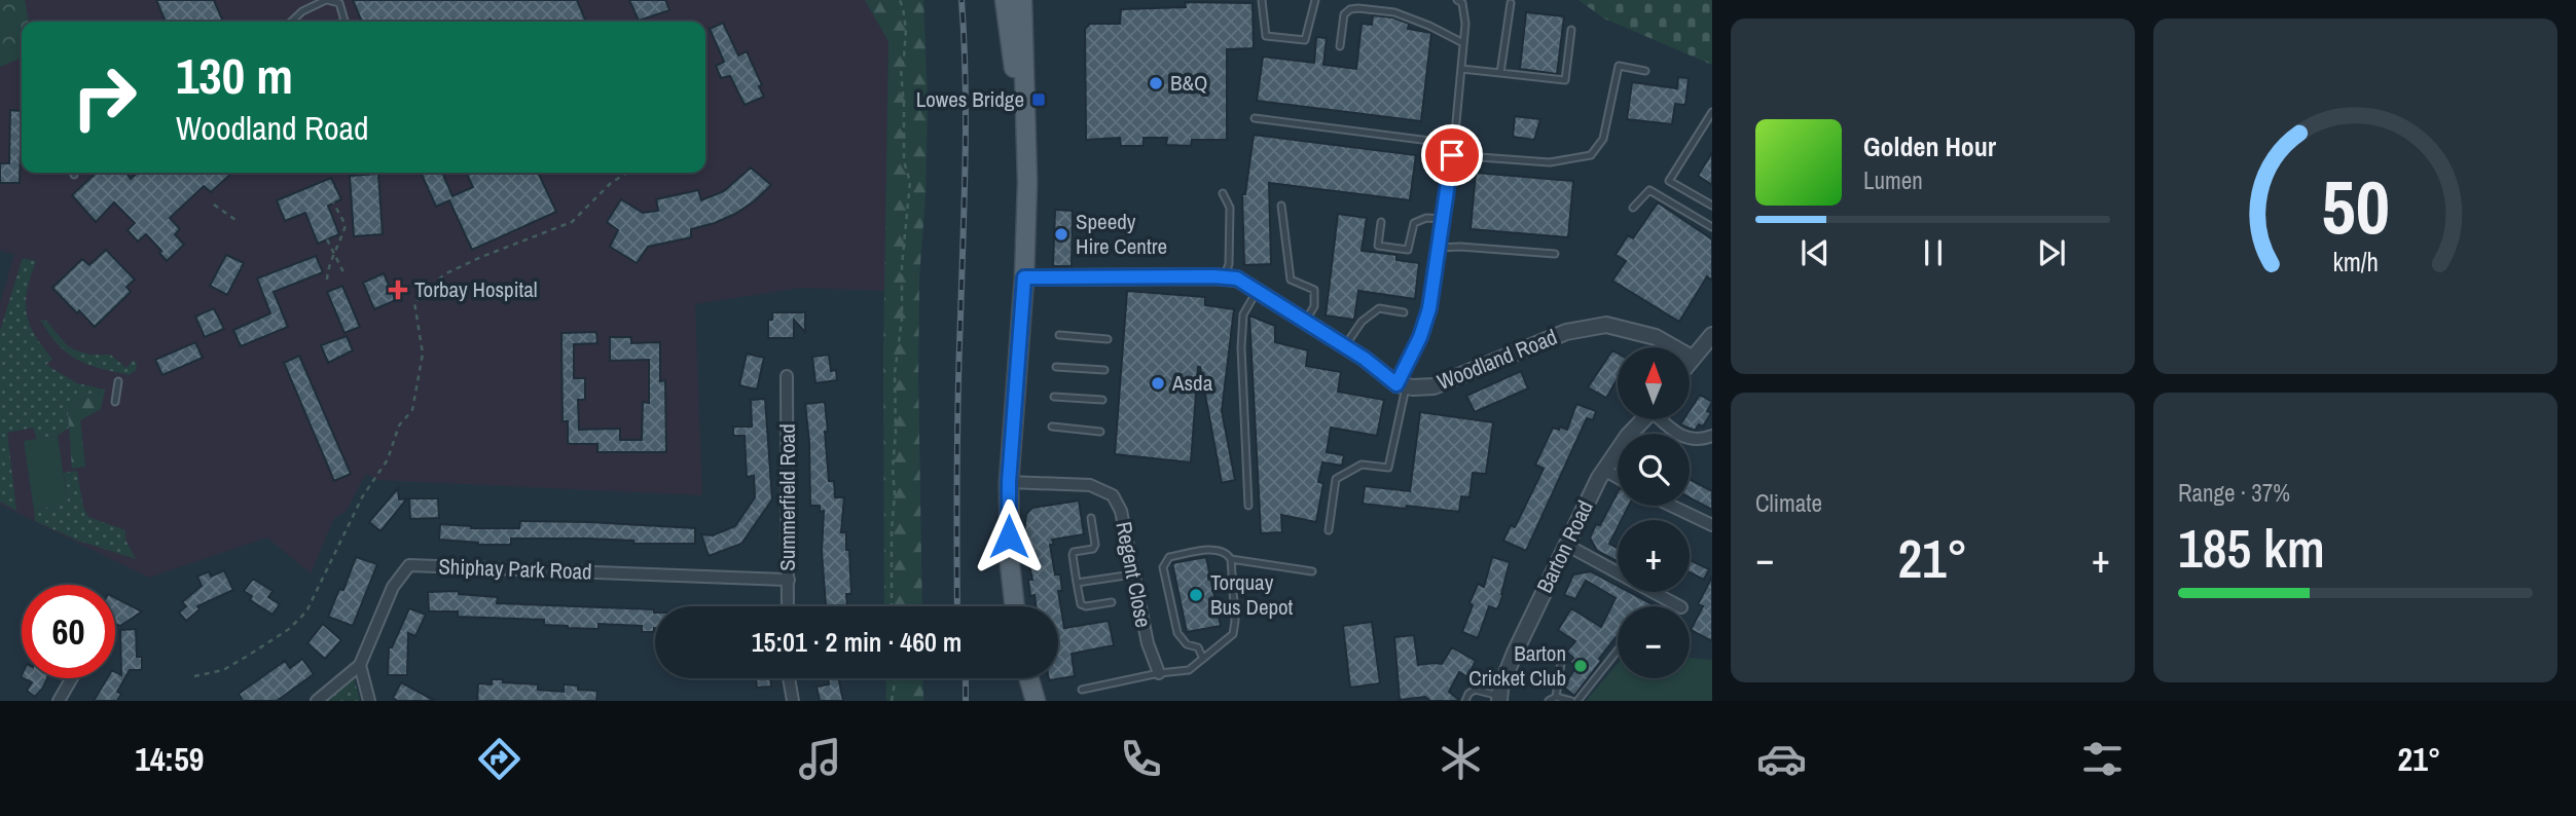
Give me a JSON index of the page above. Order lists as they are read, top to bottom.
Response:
{
  "streets": {
    "street": [
      "Woodland Road",
      "Summerfield Road",
      "Barton Road",
      "Shiphay Park Road",
      "Regent Close"
    ]
  },
  "crossings": [
    ["Summerfield Road", "Shiphay Park Road"]
  ],
  "places": {
    "other": [
      "B&Q",
      "Speedy Hire Centre",
      "Asda",
      "Torquay Bus Depot",
      "Barton Cricket Club"
    ],
    "transit": ["Lowes Bridge"],
    "health": ["Torbay Hospital"]
  },
  "north": "top",
  "page": {
    "turn": ["130 m", "Woodland Road"],
    "song": ["Golden Hour", "Lumen"],
    "map_buttons": ["+", "−"],
    "tile": [
      "Climate",
      ["Range · 37%", "185 km"]
    ],
    "heat": ["−", "21°", "+"],
    "limit": "60",
    "trip": "15:01 · 2 min · 460 m",
    "tabs": ["14:59", "21°"],
    "gauge": ["50", "km/h"]
  }
}
